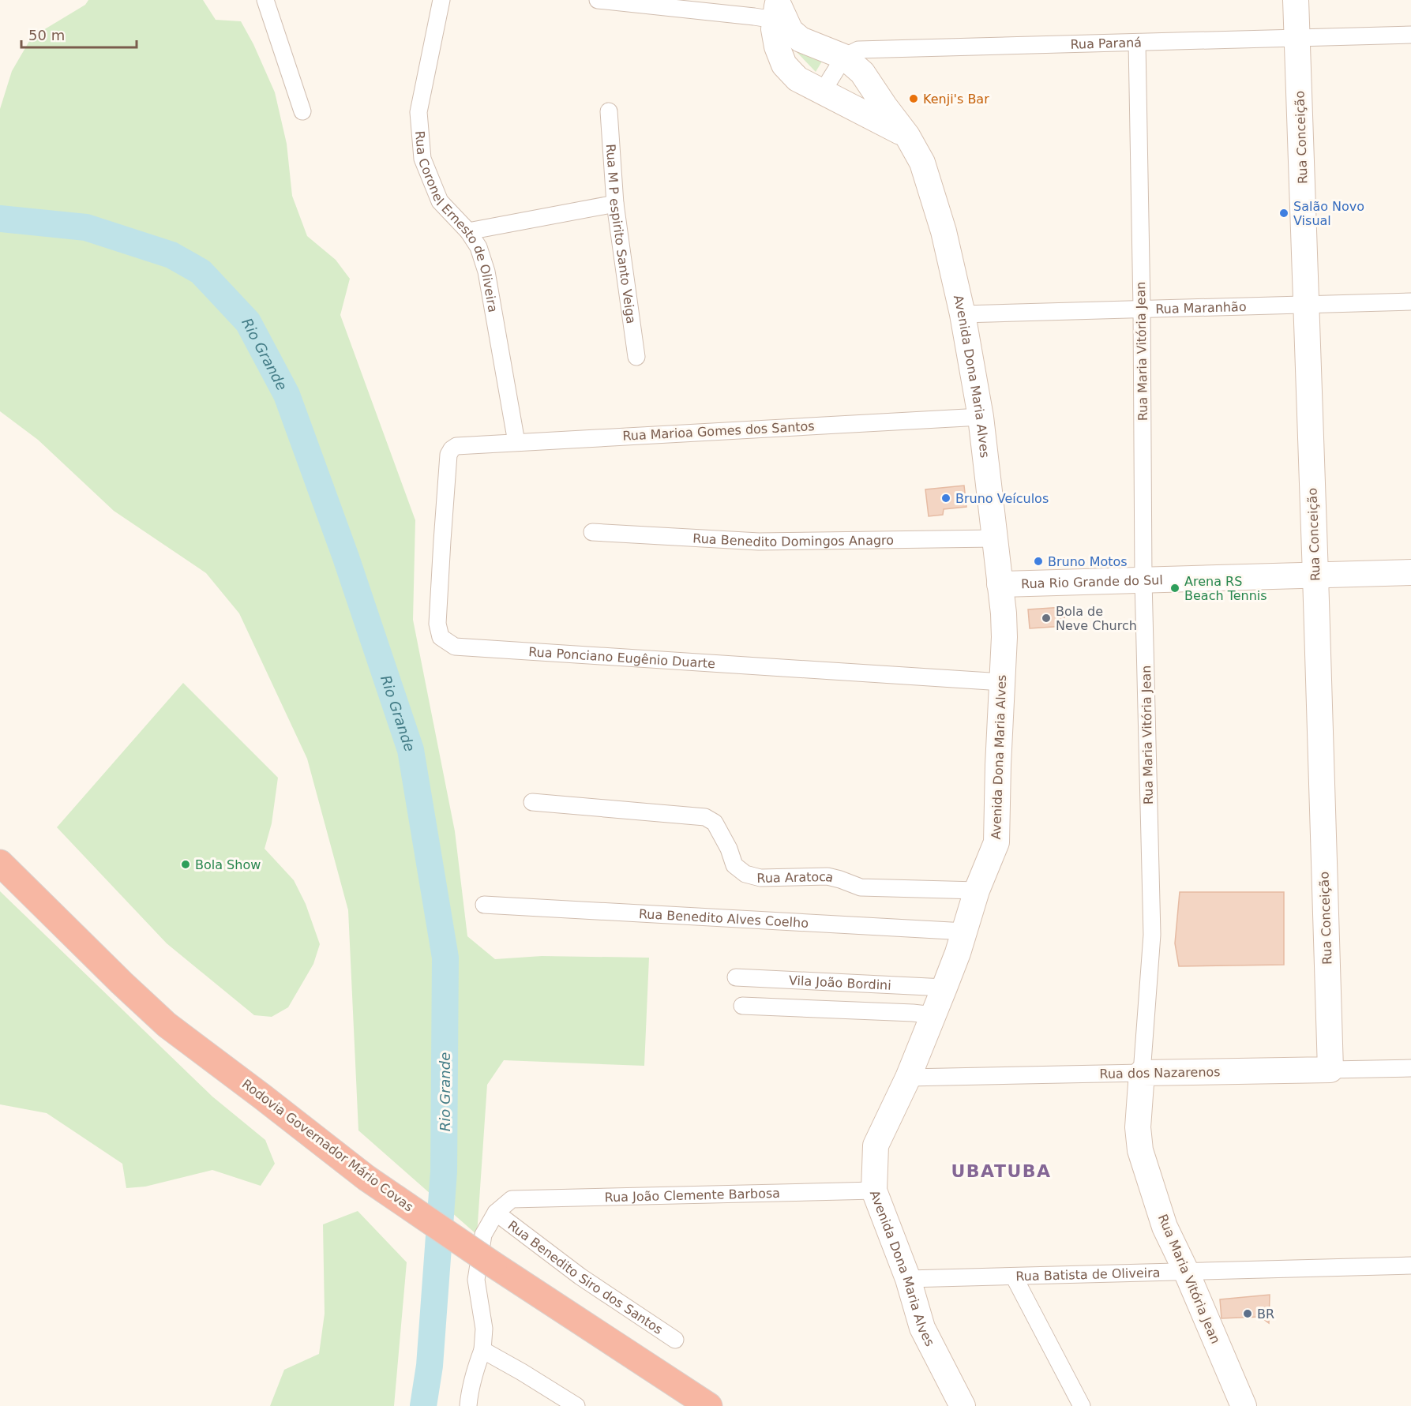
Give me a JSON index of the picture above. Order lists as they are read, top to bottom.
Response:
{
  "streets": {
    "highway": ["Rodovia Governador Mário Covas"],
    "street": [
      "Rua Paraná",
      "Rua Conceição",
      "Rua Coronel Ernesto de Oliveira",
      "Rua M P espirito Santo Veiga",
      "Rua Maranhão",
      "Rua Maria Vitória Jean",
      "Avenida Dona Maria Alves",
      "Rua Marioa Gomes dos Santos",
      "Rua Benedito Domingos Anagro",
      "Rua Rio Grande do Sul",
      "Rua Ponciano Eugênio Duarte",
      "Rua Aratoca",
      "Rua Benedito Alves Coelho",
      "Vila João Bordini",
      "Rua dos Nazarenos",
      "Rua João Clemente Barbosa",
      "Rua Batista de Oliveira",
      "Rua Benedito Siro dos Santos"
    ]
  },
  "crossings": [
    ["Rua Paraná", "Rua Conceição"],
    ["Rua Paraná", "Rua Maria Vitória Jean"],
    ["Rua Paraná", "Avenida Dona Maria Alves"],
    ["Rua Conceição", "Rua Maranhão"],
    ["Rua Conceição", "Rua Rio Grande do Sul"],
    ["Rua Conceição", "Rua dos Nazarenos"],
    ["Rua Coronel Ernesto de Oliveira", "Rua Marioa Gomes dos Santos"],
    ["Rua Maranhão", "Rua Maria Vitória Jean"],
    ["Rua Maranhão", "Avenida Dona Maria Alves"],
    ["Rua Maria Vitória Jean", "Rua Rio Grande do Sul"],
    ["Rua Maria Vitória Jean", "Rua dos Nazarenos"],
    ["Rua Maria Vitória Jean", "Rua Batista de Oliveira"],
    ["Avenida Dona Maria Alves", "Rua Marioa Gomes dos Santos"],
    ["Avenida Dona Maria Alves", "Rua Benedito Domingos Anagro"],
    ["Avenida Dona Maria Alves", "Rua Rio Grande do Sul"],
    ["Avenida Dona Maria Alves", "Rua Ponciano Eugênio Duarte"],
    ["Avenida Dona Maria Alves", "Rua Aratoca"],
    ["Avenida Dona Maria Alves", "Rua Benedito Alves Coelho"],
    ["Avenida Dona Maria Alves", "Vila João Bordini"],
    ["Avenida Dona Maria Alves", "Rua dos Nazarenos"],
    ["Avenida Dona Maria Alves", "Rua João Clemente Barbosa"],
    ["Avenida Dona Maria Alves", "Rua Batista de Oliveira"],
    ["Rua Marioa Gomes dos Santos", "Rua Ponciano Eugênio Duarte"],
    ["Rua João Clemente Barbosa", "Rua Benedito Siro dos Santos"]
  ],
  "districts": ["UBATUBA"],
  "water": ["Rio Grande"],
  "places": [
    "Kenji's Bar",
    "Salão Novo Visual",
    "Bruno Veículos",
    "Bruno Motos",
    "Arena RS Beach Tennis",
    "Bola de Neve Church",
    "Bola Show",
    "BR"
  ],
  "scale_bar": "50 m"
}
